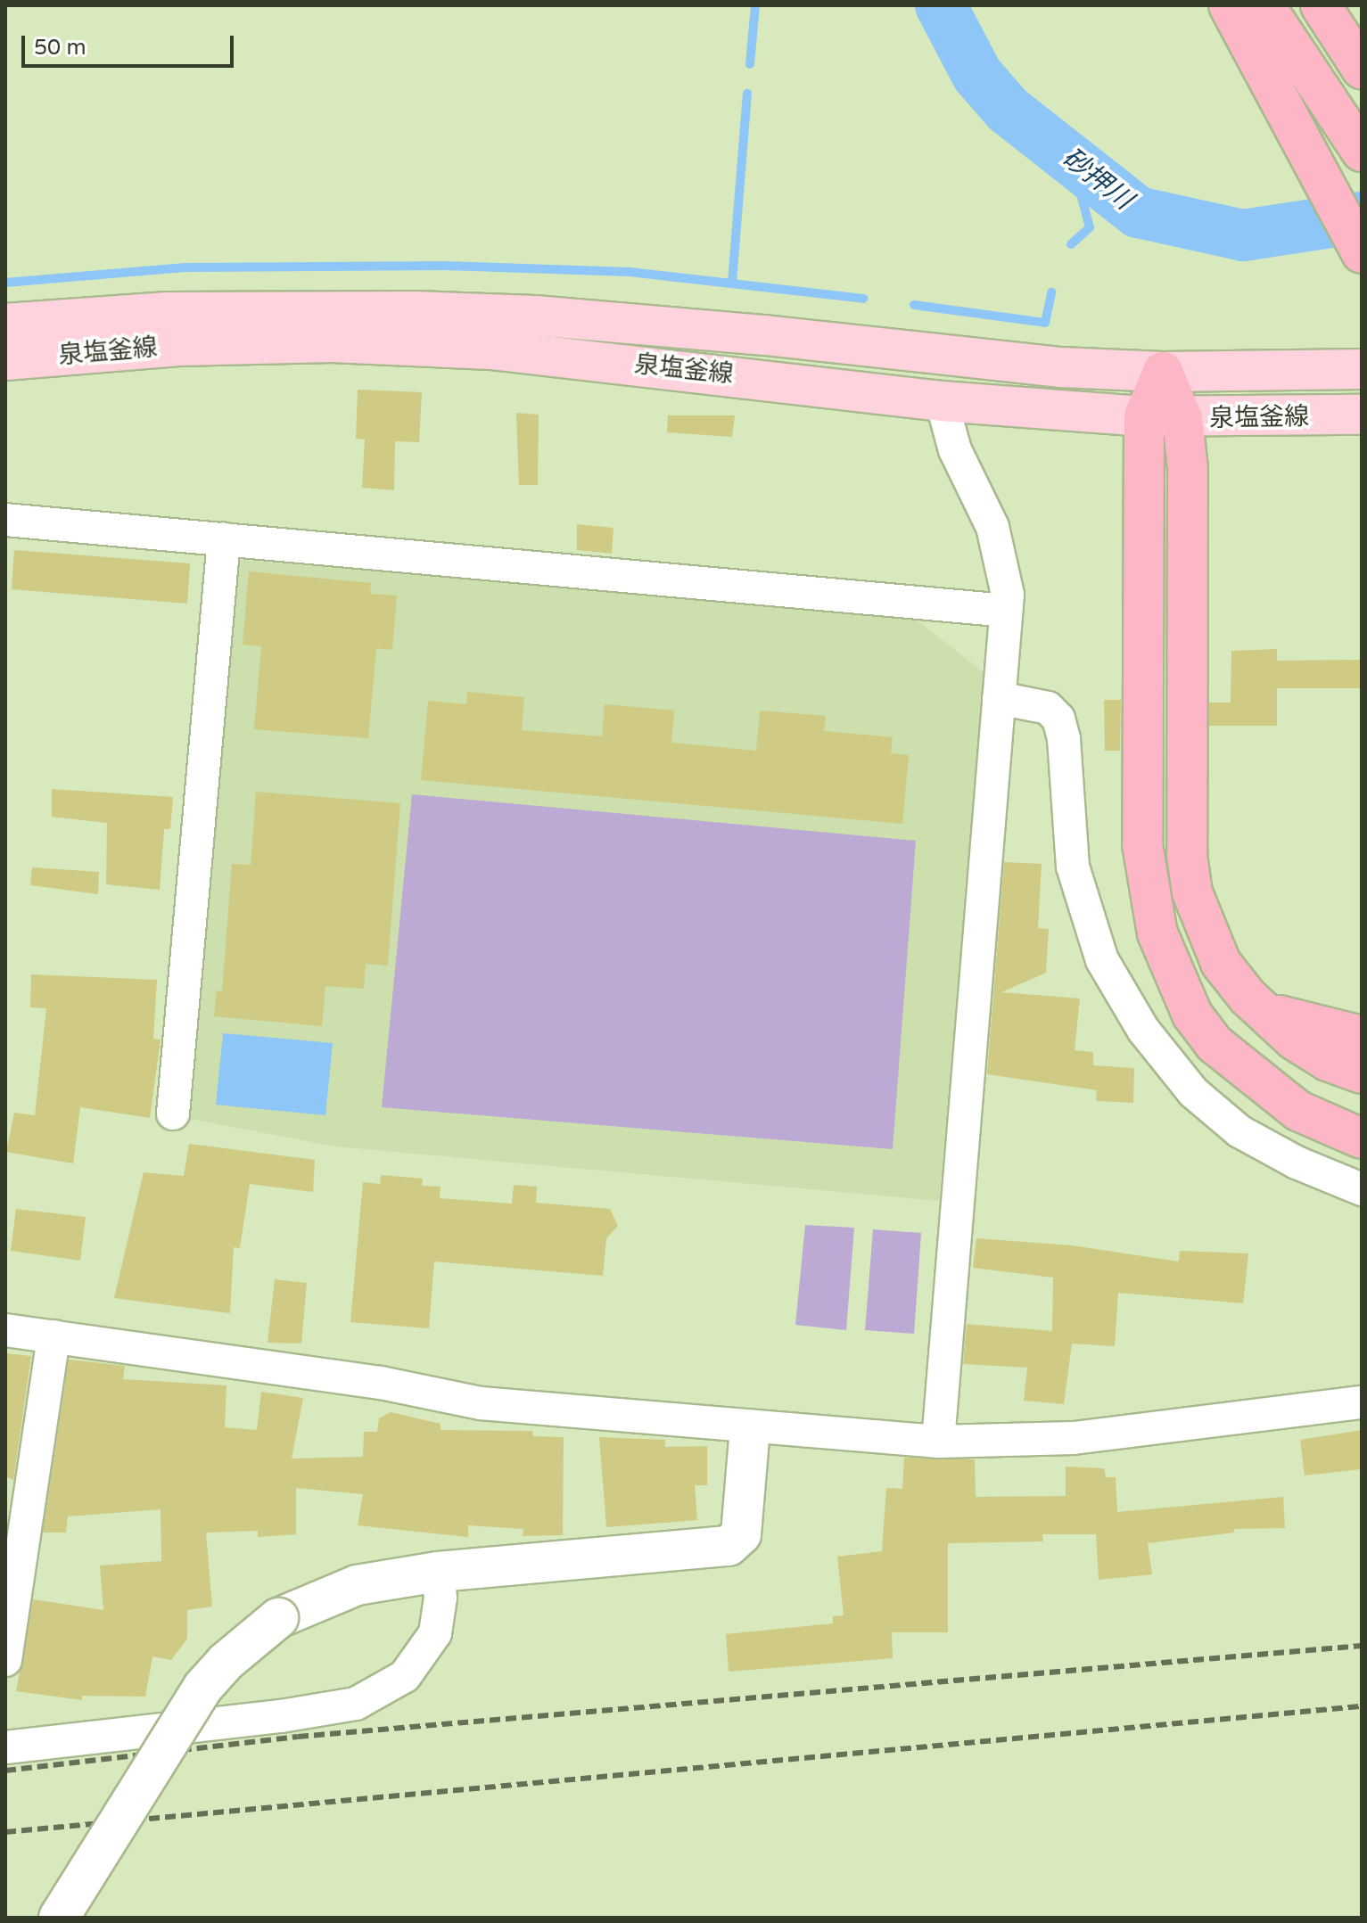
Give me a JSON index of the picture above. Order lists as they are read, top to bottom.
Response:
{
  "streets": {
    "main road": ["泉塩釜線"]
  },
  "water": ["砂押川"],
  "scale_bar": "50 m"
}
